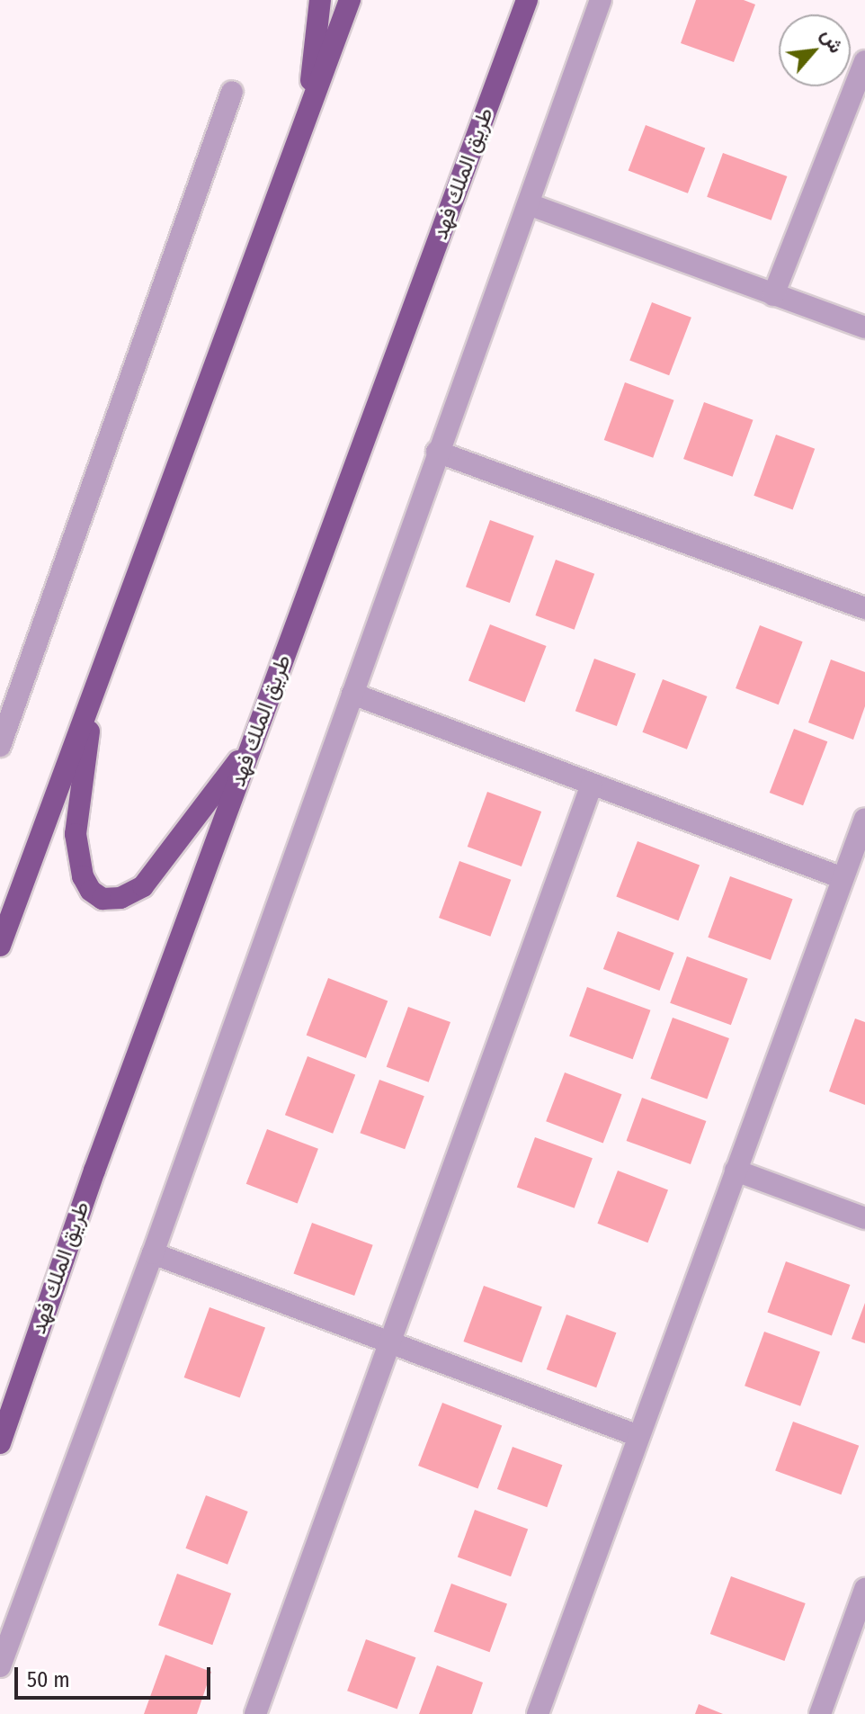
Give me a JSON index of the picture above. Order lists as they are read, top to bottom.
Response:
{
  "streets": {
    "main road": ["طريق الملك فهد"]
  },
  "scale_bar": "50 m",
  "north": "top right"
}
